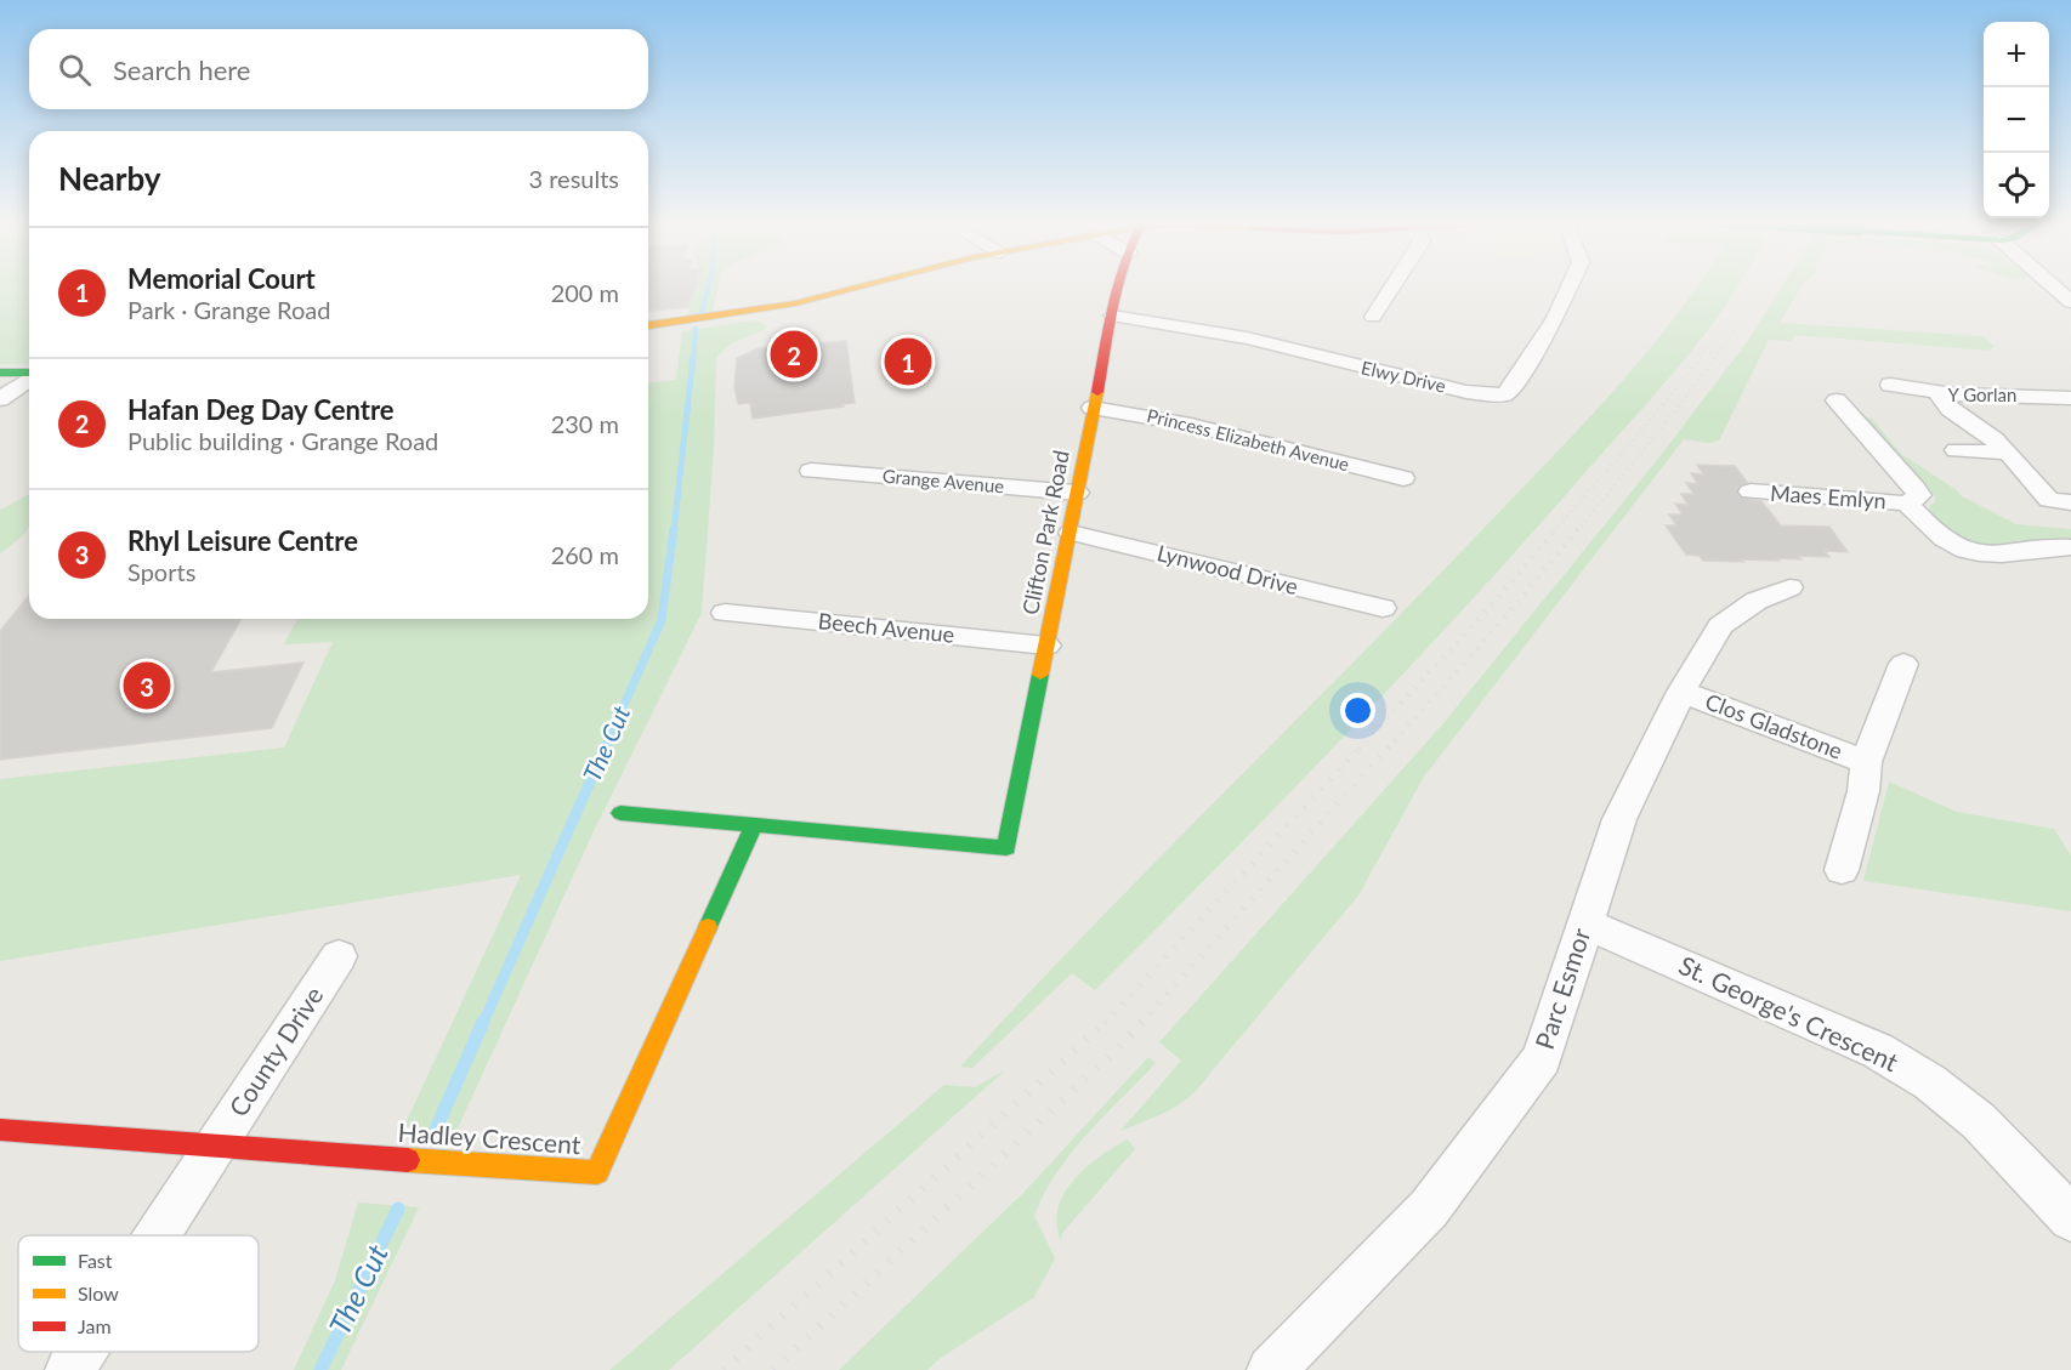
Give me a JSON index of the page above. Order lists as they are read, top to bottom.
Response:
{
  "streets": {
    "street": [
      "Elwy Drive",
      "Y Gorlan",
      "Princess Elizabeth Avenue",
      "Grange Avenue",
      "Maes Emlyn",
      "Clifton Park Road",
      "Lynwood Drive",
      "Beech Avenue",
      "Clos Gladstone",
      "Parc Esmor",
      "St. George's Crescent",
      "County Drive",
      "Hadley Crescent"
    ]
  },
  "crossings": [
    ["Elwy Drive", "Clifton Park Road"],
    ["Princess Elizabeth Avenue", "Clifton Park Road"],
    ["Grange Avenue", "Clifton Park Road"],
    ["Clifton Park Road", "Lynwood Drive"],
    ["Clifton Park Road", "Beech Avenue"],
    ["Clifton Park Road", "Hadley Crescent"],
    ["Clos Gladstone", "Parc Esmor"],
    ["Parc Esmor", "St. George's Crescent"],
    ["County Drive", "Hadley Crescent"]
  ],
  "water": ["The Cut"],
  "legend": ["Fast", "Slow", "Jam"],
  "page": {
    "map_buttons": ["+", "−"],
    "search": "Search here",
    "heading": ["Nearby", "3 results"],
    "list": [
      {
        "mark": "1",
        "name": "Memorial Court",
        "note": "Park · Grange Road",
        "value": "200 m"
      },
      {
        "mark": "2",
        "name": "Hafan Deg Day Centre",
        "note": "Public building · Grange Road",
        "value": "230 m"
      },
      {
        "mark": "3",
        "name": "Rhyl Leisure Centre",
        "note": "Sports",
        "value": "260 m"
      }
    ],
    "pins": ["2", "1", "3"]
  }
}
